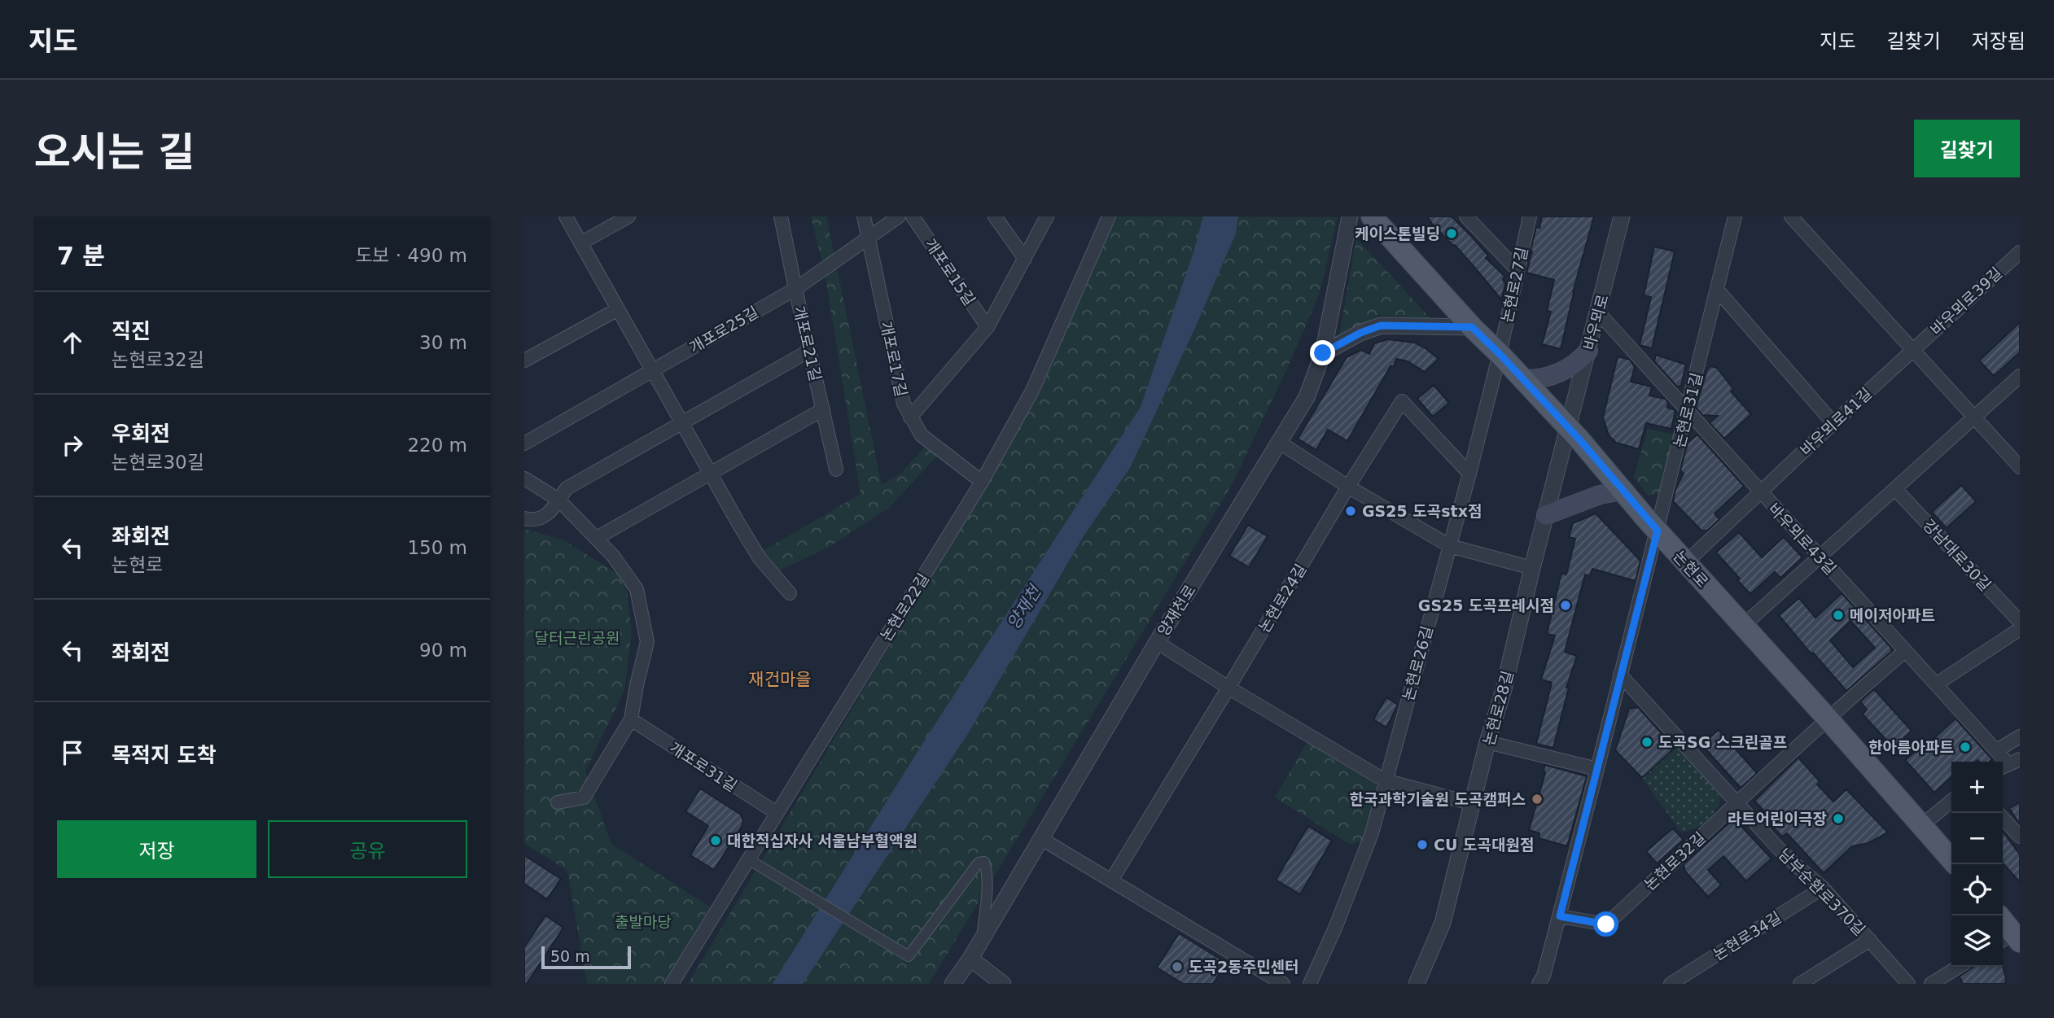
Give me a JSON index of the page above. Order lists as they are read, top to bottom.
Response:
{
  "streets": {
    "main road": ["논현로"],
    "street": [
      "개포로15길",
      "논현로27길",
      "바우뫼로39길",
      "바우뫼로",
      "개포로25길",
      "개포로21길",
      "개포로17길",
      "논현로31길",
      "바우뫼로41길",
      "바우뫼로43길",
      "강남대로30길",
      "논현로24길",
      "논현로22길",
      "양재천로",
      "논현로26길",
      "논현로28길",
      "개포로31길",
      "논현로32길",
      "남부순환로370길",
      "논현로34길"
    ]
  },
  "crossings": [
    ["개포로15길", "개포로17길"],
    ["논현로27길", "논현로"],
    ["논현로27길", "논현로26길"],
    ["바우뫼로39길", "바우뫼로41길"],
    ["바우뫼로", "바우뫼로43길"],
    ["바우뫼로", "논현로"],
    ["바우뫼로", "논현로28길"],
    ["개포로25길", "개포로21길"],
    ["개포로25길", "개포로17길"],
    ["개포로17길", "논현로22길"],
    ["논현로31길", "바우뫼로43길"],
    ["논현로31길", "논현로"],
    ["논현로31길", "논현로32길"],
    ["논현로31길", "남부순환로370길"],
    ["바우뫼로41길", "바우뫼로43길"],
    ["바우뫼로41길", "논현로"],
    ["논현로", "논현로26길"],
    ["논현로", "논현로28길"],
    ["논현로", "논현로32길"],
    ["논현로24길", "논현로26길"],
    ["논현로22길", "개포로31길"],
    ["논현로32길", "남부순환로370길"],
    ["남부순환로370길", "논현로34길"]
  ],
  "districts": ["재건마을"],
  "water": ["양재천"],
  "parks": ["달터근린공원", "출발마당"],
  "places": [
    "케이스톤빌딩",
    "GS25 도곡stx점",
    "GS25 도곡프레시점",
    "메이저아파트",
    "도곡SG 스크린골프",
    "한아름아파트",
    "한국과학기술원 도곡캠퍼스",
    "라트어린이극장",
    "대한적십자사 서울남부혈액원",
    "CU 도곡대원점",
    "도곡2동주민센터"
  ],
  "scale_bar": "50 m",
  "page": {
    "header": "지도",
    "nav": ["지도", "길찾기", "저장됨"],
    "title": "오시는 길",
    "buttons": [
      "길찾기",
      ["저장", "공유"]
    ],
    "heading": ["7 분", "도보 · 490 m"],
    "list": [
      ["직진", "논현로32길", "30 m"],
      ["우회전", "논현로30길", "220 m"],
      ["좌회전", "논현로", "150 m"],
      ["좌회전", "90 m"],
      "목적지 도착"
    ],
    "map_buttons": ["+", "−"],
    "scale": "50 m"
  }
}
